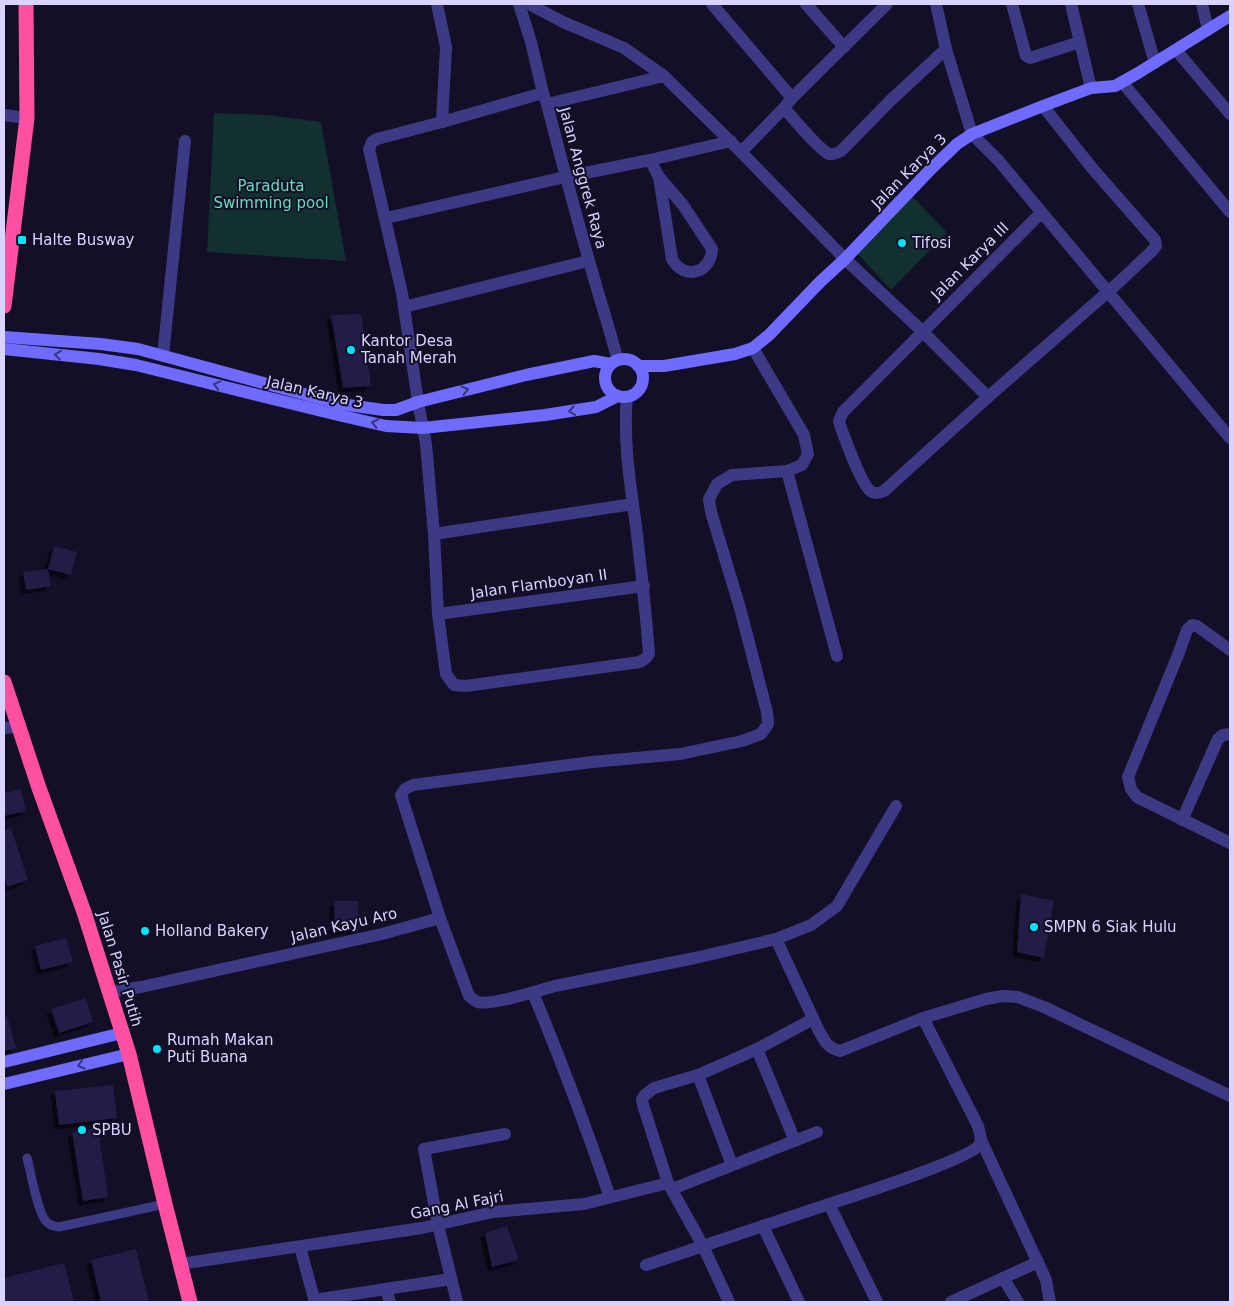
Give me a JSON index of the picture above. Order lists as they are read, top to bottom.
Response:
{
  "streets": {
    "highway": ["Jalan Pasir Putih"],
    "street": [
      "Jalan Karya 3",
      "Jalan Anggrek Raya",
      "Jalan Karya III",
      "Jalan Flamboyan II",
      "Jalan Kayu Aro",
      "Gang Al Fajri"
    ]
  },
  "crossings": [
    ["Jalan Karya 3", "Jalan Anggrek Raya"],
    ["Jalan Kayu Aro", "Jalan Pasir Putih"],
    ["Jalan Pasir Putih", "Gang Al Fajri"]
  ],
  "parks": ["Paraduta Swimming pool"],
  "places": {
    "transit": ["Halte Busway"],
    "other": [
      "Tifosi",
      "Kantor Desa Tanah Merah",
      "SMPN 6 Siak Hulu",
      "Holland Bakery",
      "Rumah Makan Puti Buana",
      "SPBU"
    ]
  }
}
